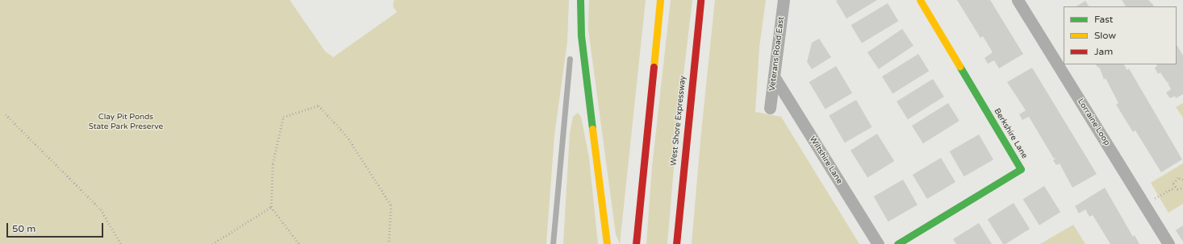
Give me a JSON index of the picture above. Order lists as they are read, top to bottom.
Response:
{
  "streets": {
    "main road": ["West Shore Expressway", "Berkshire Lane"],
    "street": ["Veterans Road East", "Lorraine Loop", "Wiltshire Lane"]
  },
  "crossings": [
    ["Veterans Road East", "Wiltshire Lane"]
  ],
  "parks": ["Clay Pit Ponds State Park Preserve"],
  "legend": ["Fast", "Slow", "Jam"],
  "scale_bar": "50 m"
}
